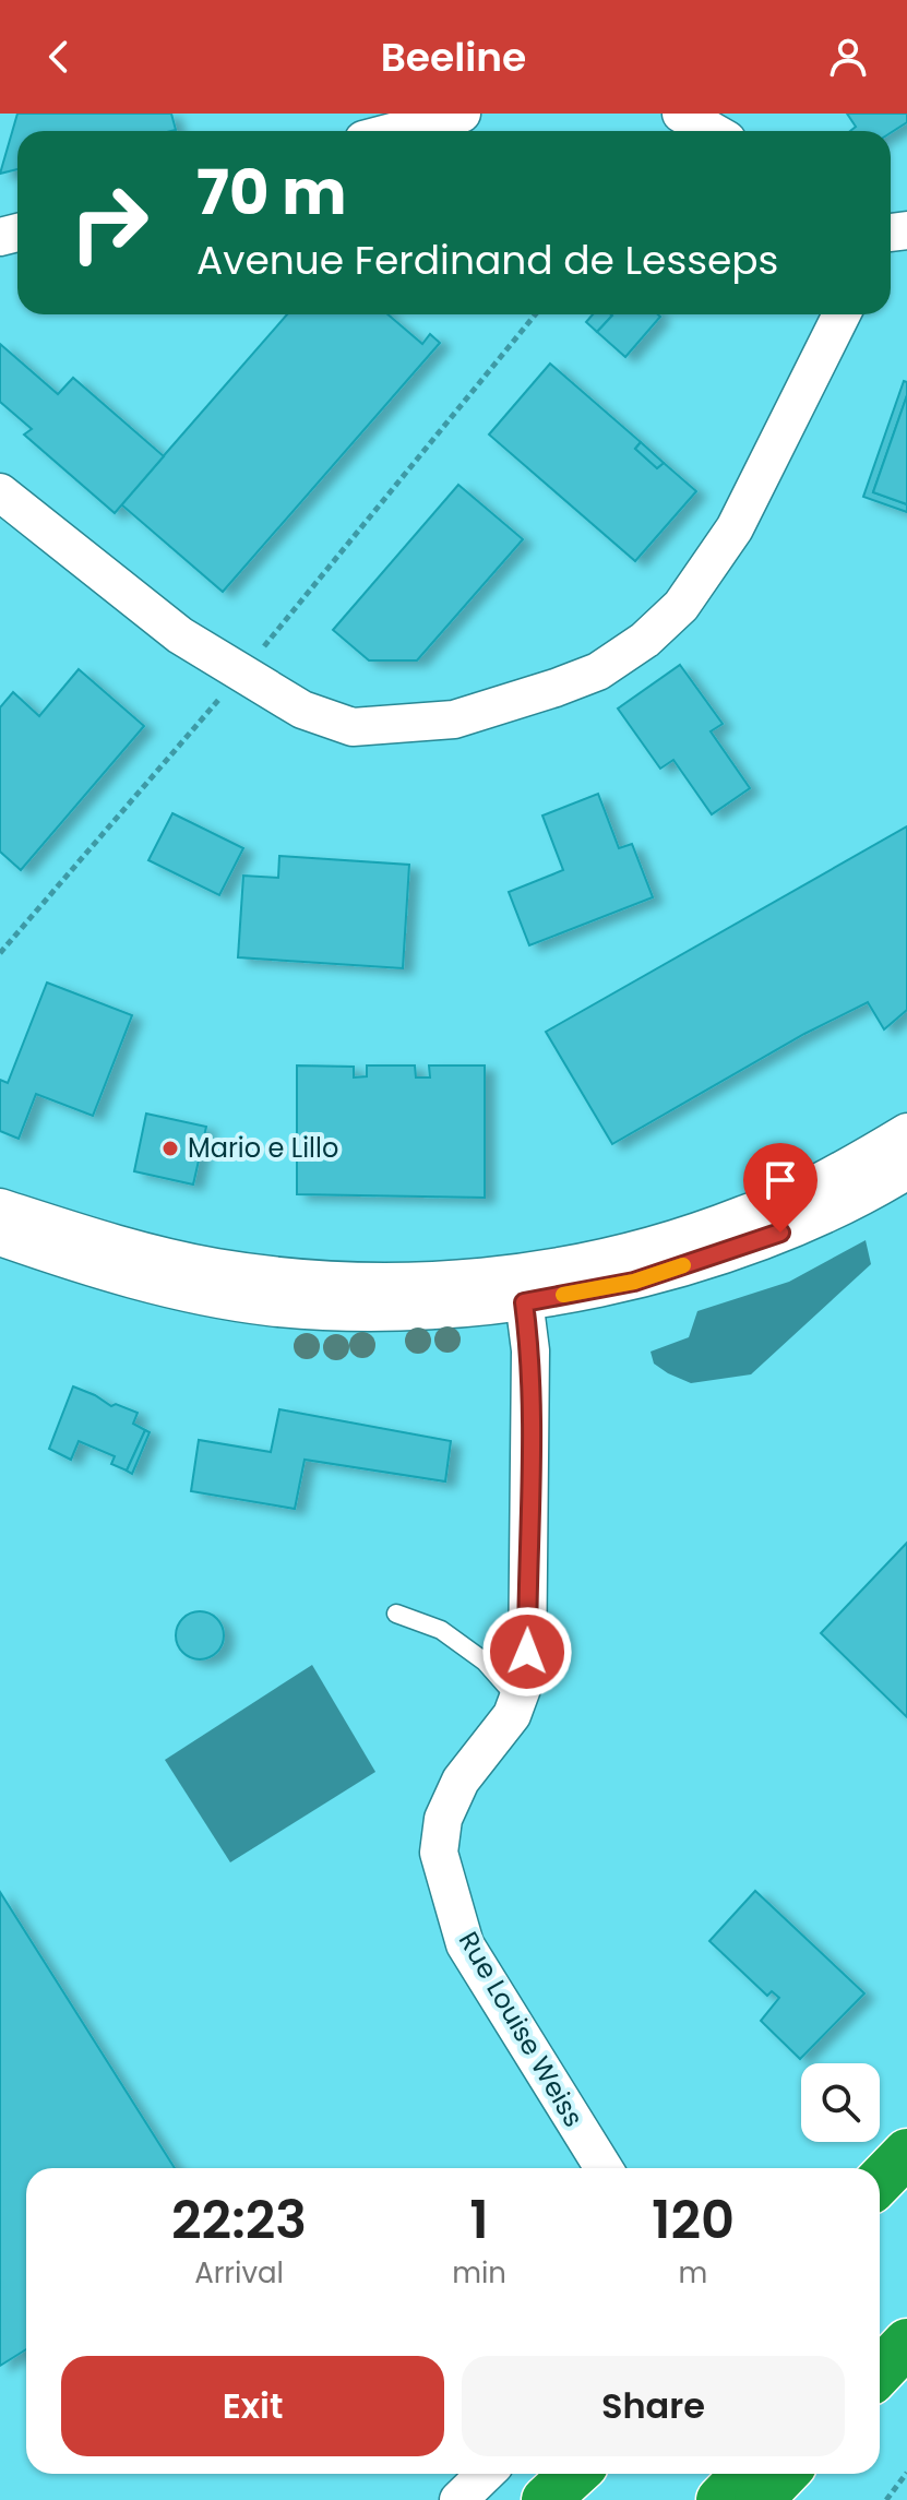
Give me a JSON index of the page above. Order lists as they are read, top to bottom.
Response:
{
  "streets": {
    "street": ["Rue Louise Weiss"]
  },
  "places": ["Mario e Lillo"],
  "page": {
    "header": "Beeline",
    "turn": ["70 m", "Avenue Ferdinand de Lesseps"],
    "eta": [
      "22:23",
      "Arrival",
      "1",
      "min",
      "120",
      "m"
    ],
    "buttons": ["Exit", "Share"]
  }
}
